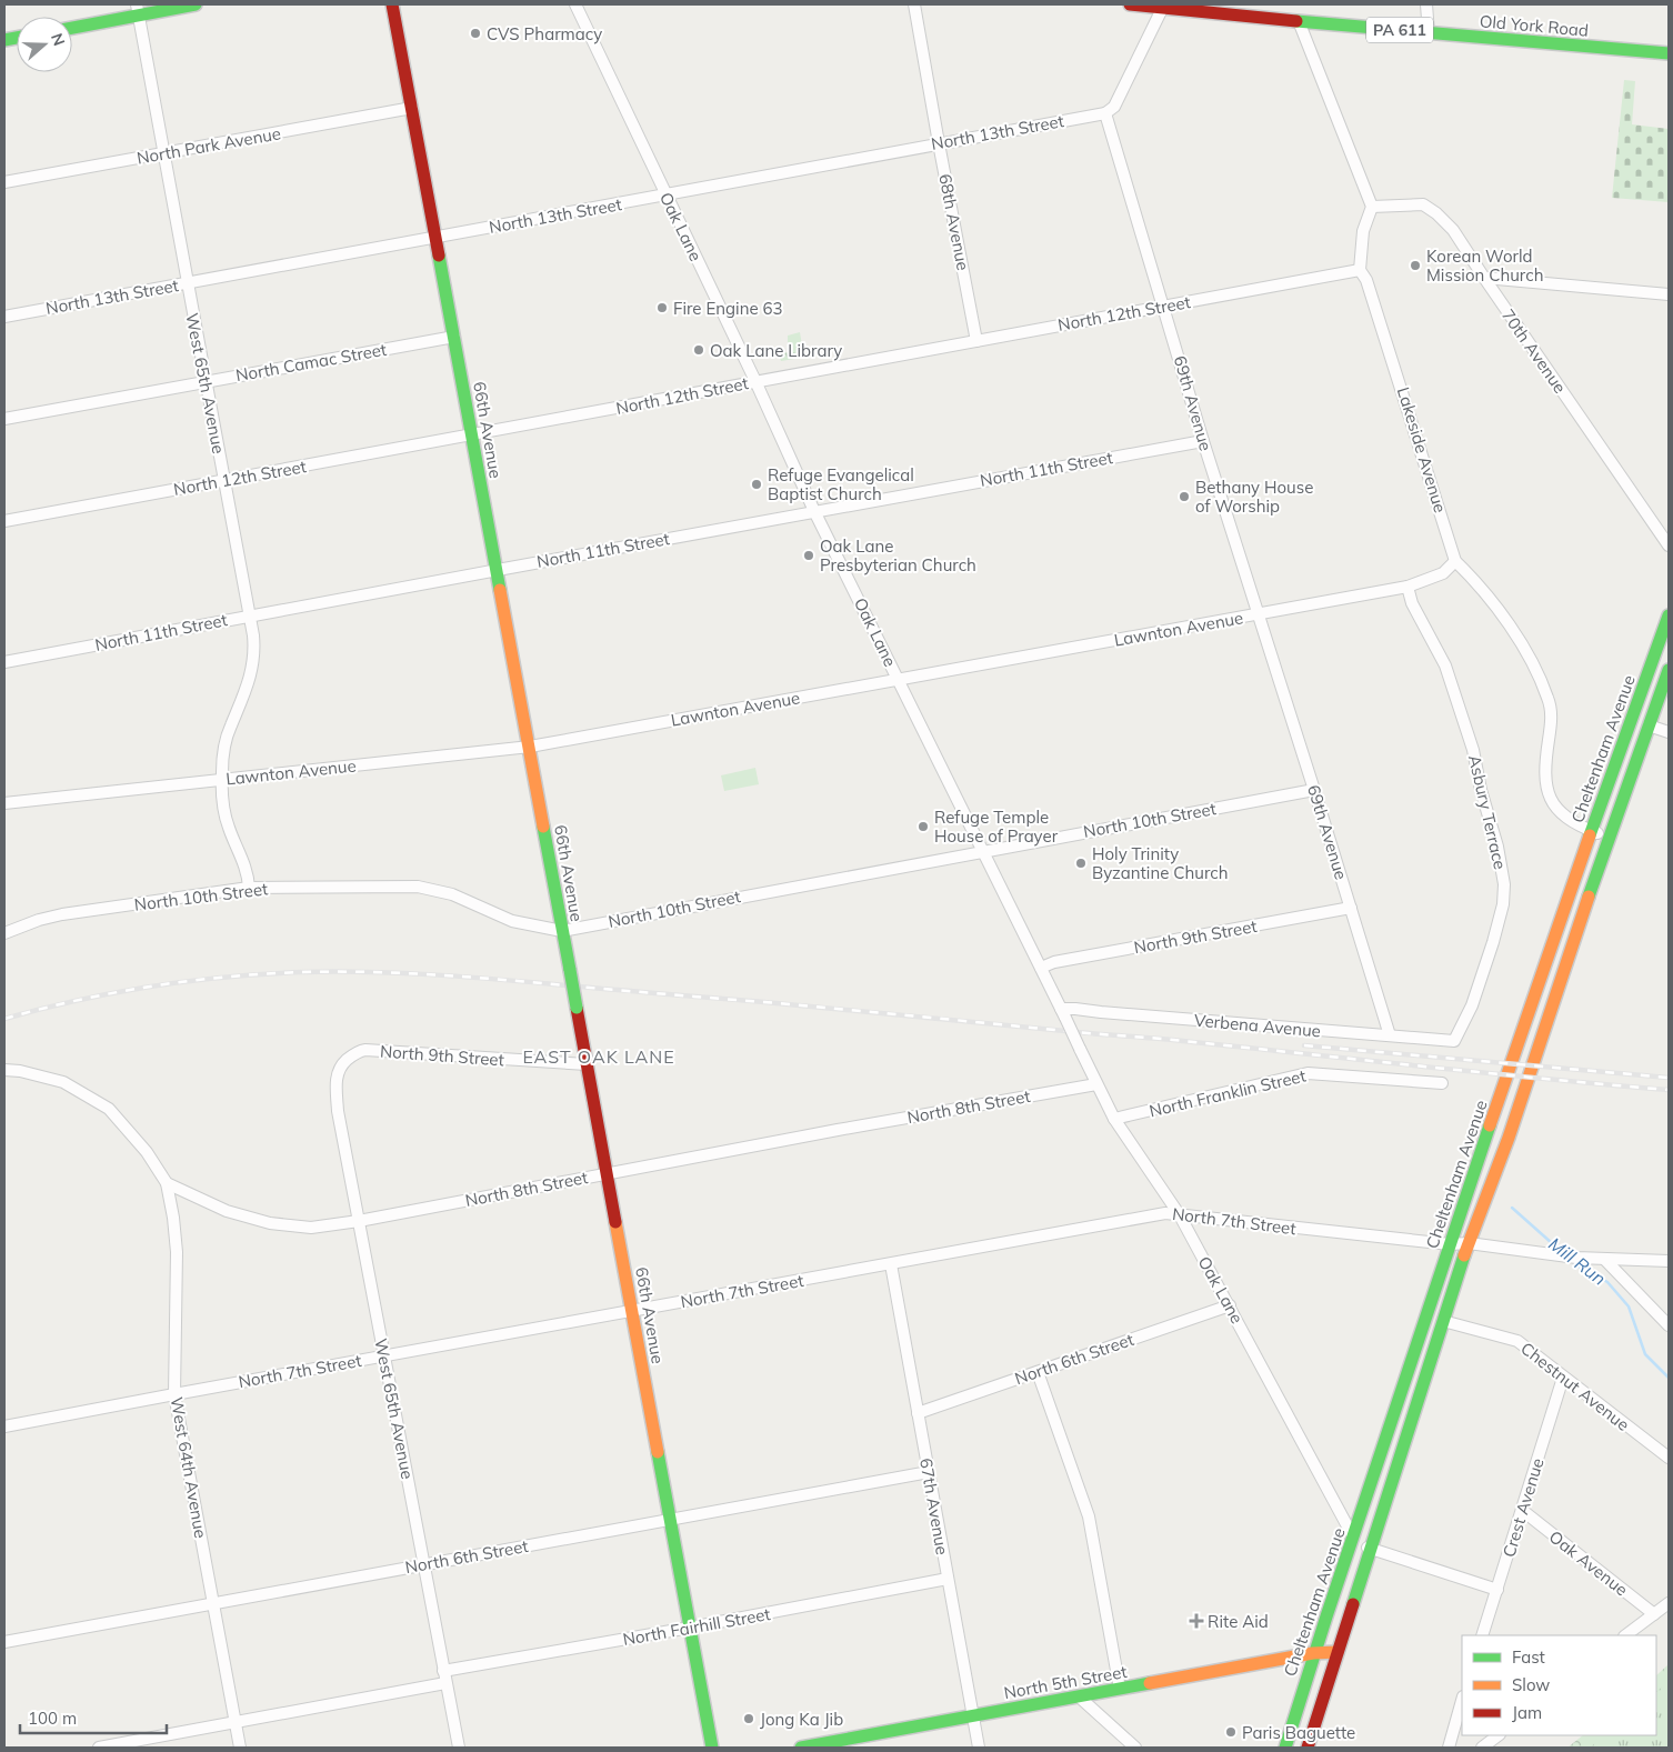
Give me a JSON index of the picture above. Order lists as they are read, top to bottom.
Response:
{
  "streets": {
    "main road": [
      "Old York Road",
      "PA 611",
      "66th Avenue",
      "Cheltenham Avenue",
      "North 5th Street"
    ],
    "street": [
      "North 13th Street",
      "North Park Avenue",
      "68th Avenue",
      "Oak Lane",
      "North 12th Street",
      "70th Avenue",
      "North Camac Street",
      "West 65th Avenue",
      "69th Avenue",
      "Lakeside Avenue",
      "North 11th Street",
      "Lawnton Avenue",
      "Asbury Terrace",
      "North 10th Street",
      "North 9th Street",
      "Verbena Avenue",
      "North Franklin Street",
      "North 8th Street",
      "North 7th Street",
      "North 6th Street",
      "Chestnut Avenue",
      "West 64th Avenue",
      "67th Avenue",
      "Crest Avenue",
      "Oak Avenue",
      "North Fairhill Street"
    ]
  },
  "crossings": [
    ["North 13th Street", "68th Avenue"],
    ["North 13th Street", "Oak Lane"],
    ["North 13th Street", "West 65th Avenue"],
    ["North 13th Street", "69th Avenue"],
    ["North 13th Street", "66th Avenue"],
    ["North Park Avenue", "West 65th Avenue"],
    ["North Park Avenue", "66th Avenue"],
    ["68th Avenue", "North 12th Street"],
    ["Oak Lane", "North 12th Street"],
    ["Oak Lane", "North 11th Street"],
    ["Oak Lane", "Lawnton Avenue"],
    ["Oak Lane", "Cheltenham Avenue"],
    ["Oak Lane", "North 10th Street"],
    ["Oak Lane", "North 9th Street"],
    ["Oak Lane", "Verbena Avenue"],
    ["Oak Lane", "North Franklin Street"],
    ["Oak Lane", "North 8th Street"],
    ["Oak Lane", "North 7th Street"],
    ["Oak Lane", "North 6th Street"],
    ["North 12th Street", "West 65th Avenue"],
    ["North 12th Street", "69th Avenue"],
    ["North 12th Street", "66th Avenue"],
    ["North 12th Street", "Lakeside Avenue"],
    ["North Camac Street", "West 65th Avenue"],
    ["North Camac Street", "66th Avenue"],
    ["West 65th Avenue", "North 11th Street"],
    ["West 65th Avenue", "Lawnton Avenue"],
    ["West 65th Avenue", "North 10th Street"],
    ["West 65th Avenue", "North 9th Street"],
    ["West 65th Avenue", "North 8th Street"],
    ["West 65th Avenue", "North 7th Street"],
    ["West 65th Avenue", "North 6th Street"],
    ["West 65th Avenue", "North Fairhill Street"],
    ["69th Avenue", "North 11th Street"],
    ["69th Avenue", "Lawnton Avenue"],
    ["69th Avenue", "North 10th Street"],
    ["69th Avenue", "North 9th Street"],
    ["69th Avenue", "Verbena Avenue"],
    ["66th Avenue", "North 11th Street"],
    ["66th Avenue", "Lawnton Avenue"],
    ["66th Avenue", "North 10th Street"],
    ["66th Avenue", "North 9th Street"],
    ["66th Avenue", "North 8th Street"],
    ["66th Avenue", "North 7th Street"],
    ["66th Avenue", "North 6th Street"],
    ["66th Avenue", "North Fairhill Street"],
    ["Lakeside Avenue", "Lawnton Avenue"],
    ["Lakeside Avenue", "Cheltenham Avenue"],
    ["Lawnton Avenue", "Asbury Terrace"],
    ["Cheltenham Avenue", "North 7th Street"],
    ["Cheltenham Avenue", "Chestnut Avenue"],
    ["Cheltenham Avenue", "North 5th Street"],
    ["Asbury Terrace", "Verbena Avenue"],
    ["North 8th Street", "West 64th Avenue"],
    ["North 7th Street", "West 64th Avenue"],
    ["North 7th Street", "67th Avenue"],
    ["North 6th Street", "West 64th Avenue"],
    ["North 6th Street", "67th Avenue"],
    ["Chestnut Avenue", "Crest Avenue"],
    ["67th Avenue", "North Fairhill Street"],
    ["67th Avenue", "North 5th Street"],
    ["Crest Avenue", "Oak Avenue"]
  ],
  "districts": ["EAST OAK LANE"],
  "water": ["Mill Run"],
  "places": {
    "other": [
      "CVS Pharmacy",
      "Korean World Mission Church",
      "Fire Engine 63",
      "Oak Lane Library",
      "Refuge Evangelical Baptist Church",
      "Bethany House of Worship",
      "Oak Lane Presbyterian Church",
      "Refuge Temple House of Prayer",
      "Holy Trinity Byzantine Church",
      "Jong Ka Jib",
      "Paris Baguette"
    ],
    "health": ["Rite Aid"]
  },
  "legend": ["Fast", "Slow", "Jam"],
  "scale_bar": "100 m",
  "north": "right"
}
